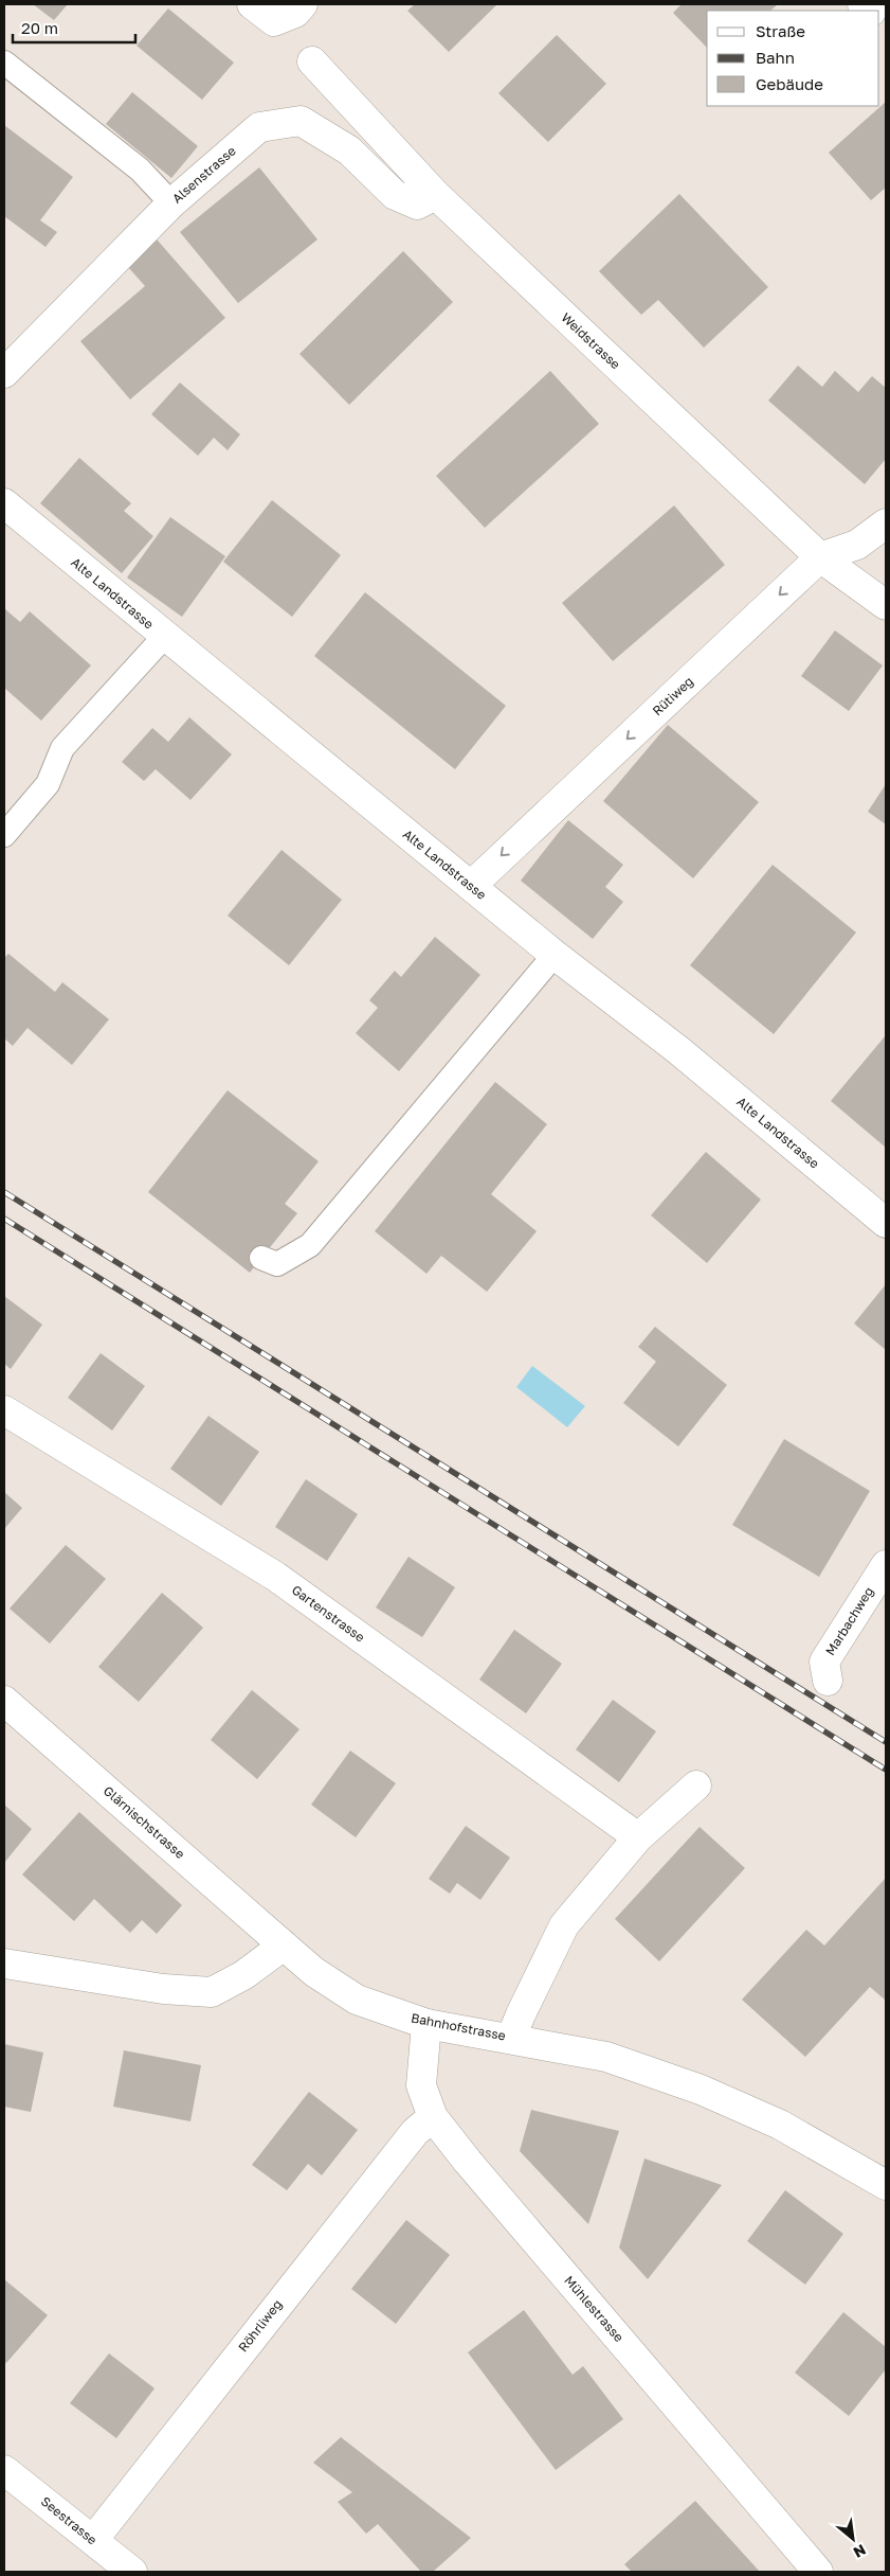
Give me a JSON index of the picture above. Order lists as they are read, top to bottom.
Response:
{
  "streets": {
    "street": [
      "Alsenstrasse",
      "Weidstrasse",
      "Alte Landstrasse",
      "Rütiweg",
      "Gartenstrasse",
      "Marbachweg",
      "Glärnischstrasse",
      "Bahnhofstrasse",
      "Mühlestrasse",
      "Röhrliweg",
      "Seestrasse"
    ]
  },
  "crossings": [
    ["Alsenstrasse", "Weidstrasse"],
    ["Weidstrasse", "Rütiweg"],
    ["Alte Landstrasse", "Rütiweg"],
    ["Glärnischstrasse", "Bahnhofstrasse"],
    ["Bahnhofstrasse", "Mühlestrasse"],
    ["Mühlestrasse", "Röhrliweg"],
    ["Röhrliweg", "Seestrasse"]
  ],
  "one_way": ["Rütiweg"],
  "legend": ["Straße", "Bahn", "Gebäude"],
  "scale_bar": "20 m",
  "north": "bottom right"
}
